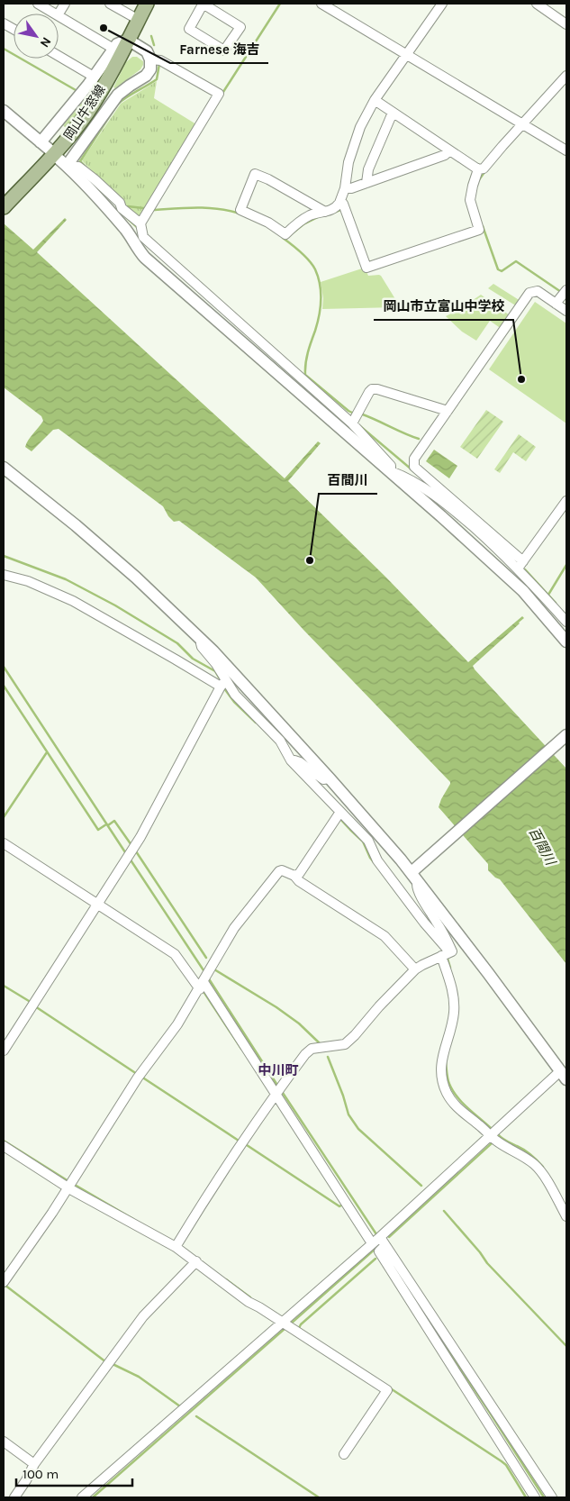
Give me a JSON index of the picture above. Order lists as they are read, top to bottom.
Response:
{
  "streets": {
    "main road": ["岡山牛窓線"]
  },
  "districts": ["中川町"],
  "water": ["百間川"],
  "places": ["Farnese 海吉", "岡山市立富山中学校", "百間川"],
  "scale_bar": "100 m",
  "north": "bottom right"
}
